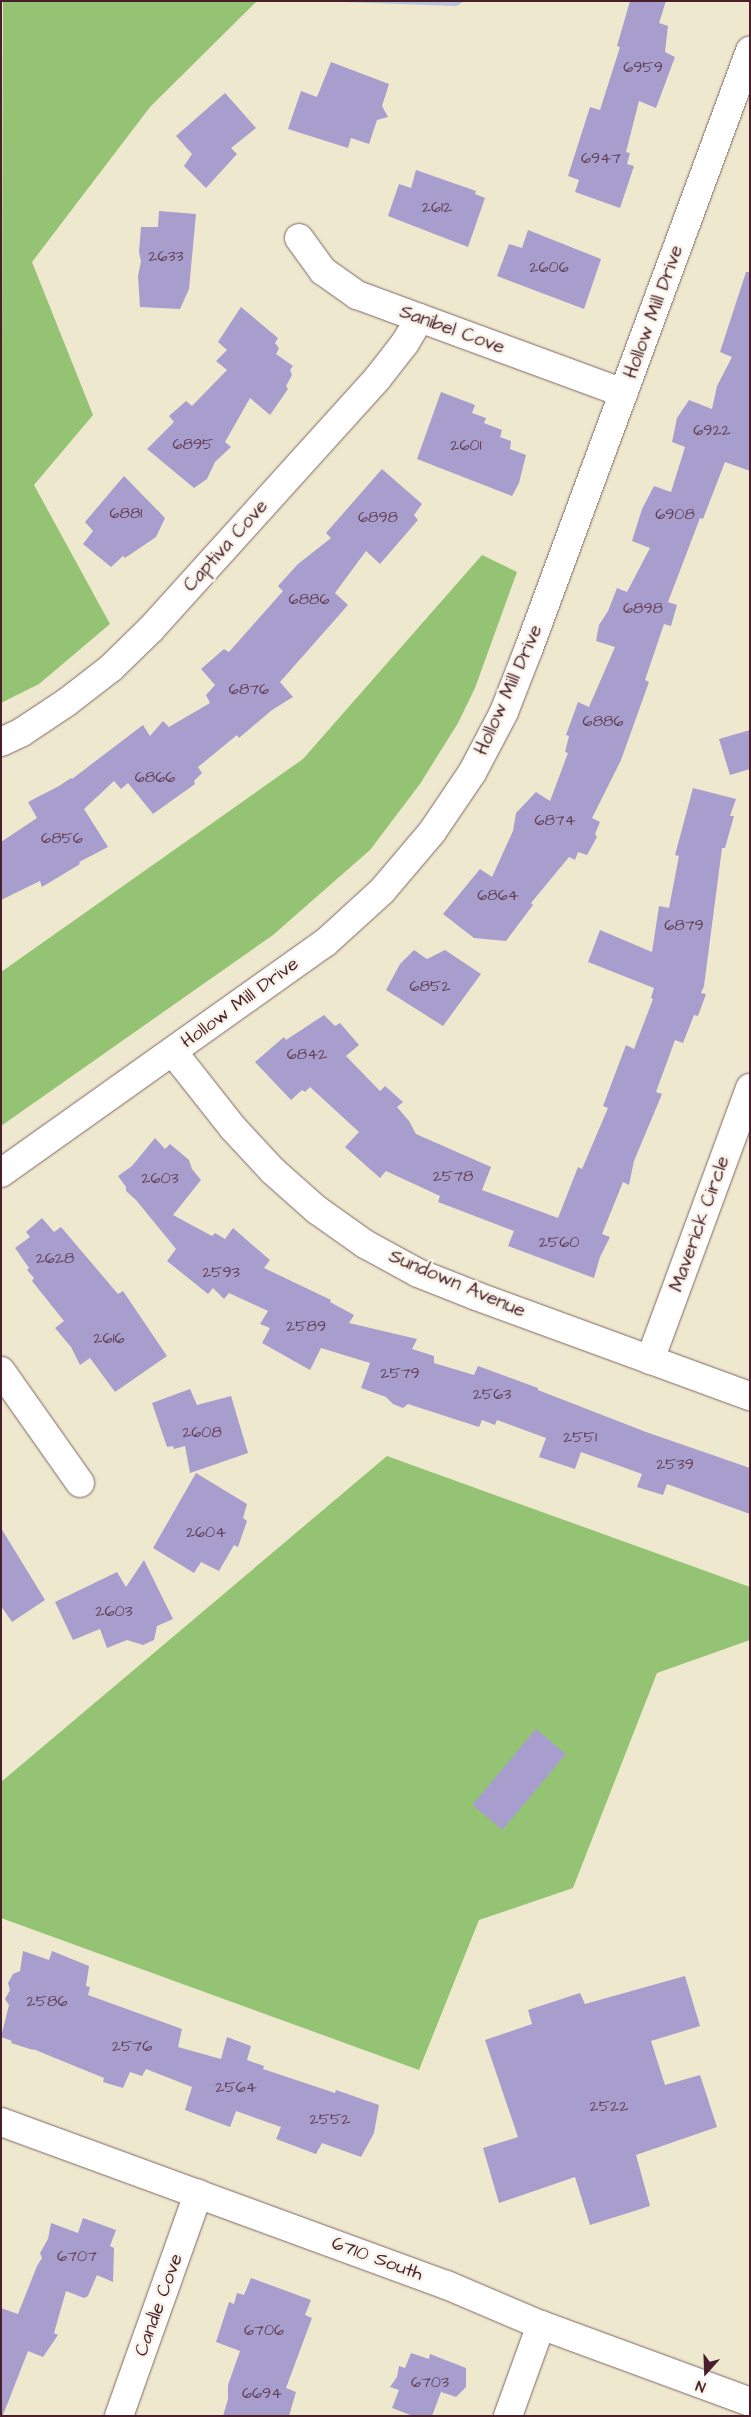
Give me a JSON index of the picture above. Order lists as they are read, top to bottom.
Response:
{
  "streets": {
    "street": [
      "Hollow Mill Drive",
      "Sanibel Cove",
      "Captiva Cove",
      "Maverick Circle",
      "Sundown Avenue",
      "6710 South",
      "Candle Cove"
    ]
  },
  "crossings": [
    ["Hollow Mill Drive", "Sanibel Cove"],
    ["Hollow Mill Drive", "Sundown Avenue"],
    ["Sanibel Cove", "Captiva Cove"],
    ["Maverick Circle", "Sundown Avenue"],
    ["6710 South", "Candle Cove"]
  ],
  "house_numbers": [
    "6959",
    "6947",
    "2612",
    "2633",
    "2606",
    "6922",
    "6895",
    "2601",
    "6881",
    "6908",
    "6898",
    "6886",
    "6898",
    "6876",
    "6886",
    "6866",
    "6874",
    "6856",
    "6864",
    "6879",
    "6852",
    "6842",
    "2578",
    "2603",
    "2560",
    "2628",
    "2593",
    "2589",
    "2616",
    "2579",
    "2563",
    "2608",
    "2551",
    "2539",
    "2604",
    "2603",
    "2586",
    "2576",
    "2564",
    "2522",
    "2552",
    "6707",
    "6706",
    "6703",
    "6694"
  ],
  "north": "bottom"
}
